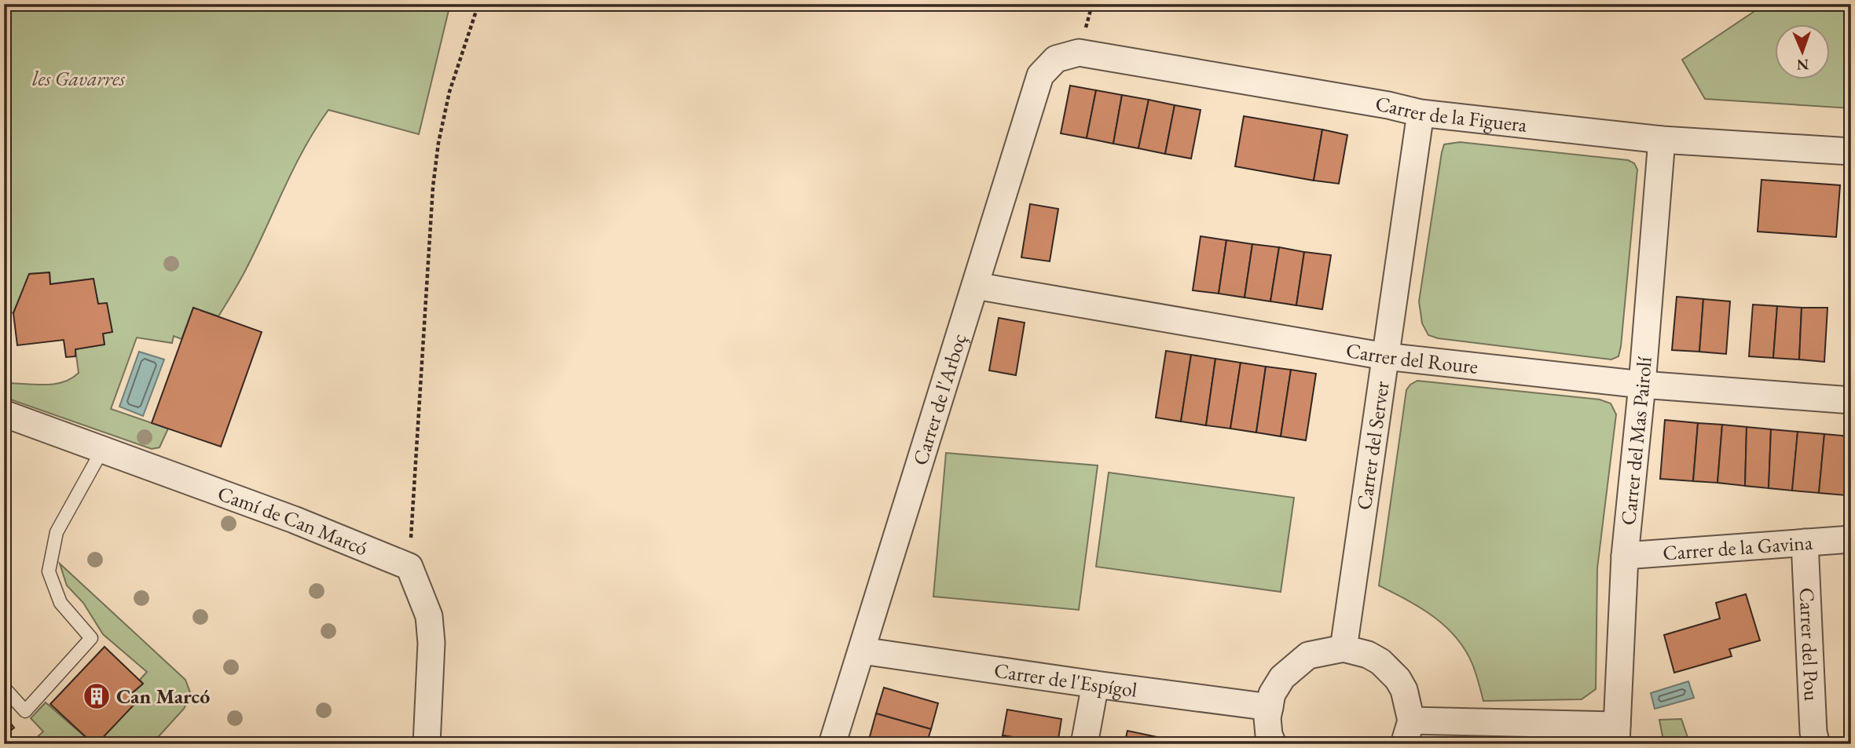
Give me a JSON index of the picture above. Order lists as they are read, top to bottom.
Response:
{
  "streets": {
    "street": [
      "Carrer de la Figuera",
      "Carrer del Roure",
      "Carrer de l'Arboç",
      "Carrer del Mas Pairolí",
      "Carrer del Server",
      "Camí de Can Marcó",
      "Carrer de la Gavina",
      "Carrer del Pou",
      "Carrer de l'Espígol"
    ]
  },
  "crossings": [
    ["Carrer de la Figuera", "Carrer de l'Arboç"],
    ["Carrer de la Figuera", "Carrer del Mas Pairolí"],
    ["Carrer de la Figuera", "Carrer del Server"],
    ["Carrer del Roure", "Carrer de l'Arboç"],
    ["Carrer del Roure", "Carrer del Mas Pairolí"],
    ["Carrer del Roure", "Carrer del Server"],
    ["Carrer de l'Arboç", "Carrer de l'Espígol"],
    ["Carrer del Mas Pairolí", "Carrer de la Gavina"],
    ["Carrer de la Gavina", "Carrer del Pou"]
  ],
  "parks": ["les Gavarres"],
  "places": {
    "building": ["Can Marcó"]
  },
  "north": "bottom"
}
